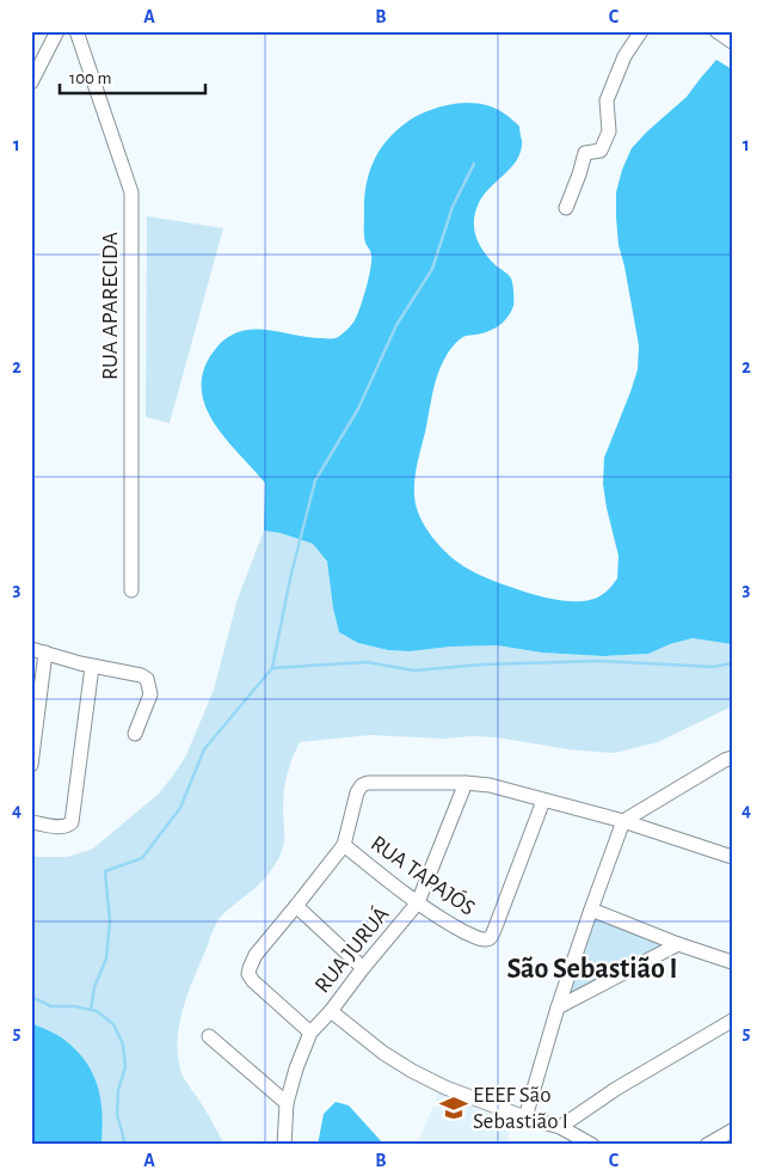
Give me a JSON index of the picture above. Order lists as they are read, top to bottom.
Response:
{
  "streets": {
    "street": ["RUA APARECIDA", "RUA TAPAJÓS", "RUA JURUÁ"]
  },
  "crossings": [
    ["RUA TAPAJÓS", "RUA JURUÁ"]
  ],
  "districts": ["São Sebastião I"],
  "places": {
    "school or university": ["EEEF São Sebastião I"]
  },
  "scale_bar": "100 m",
  "grid": {
    "columns": ["A", "B", "C"],
    "rows": [
      "1",
      "2",
      "3",
      "4",
      "5"
    ]
  }
}
